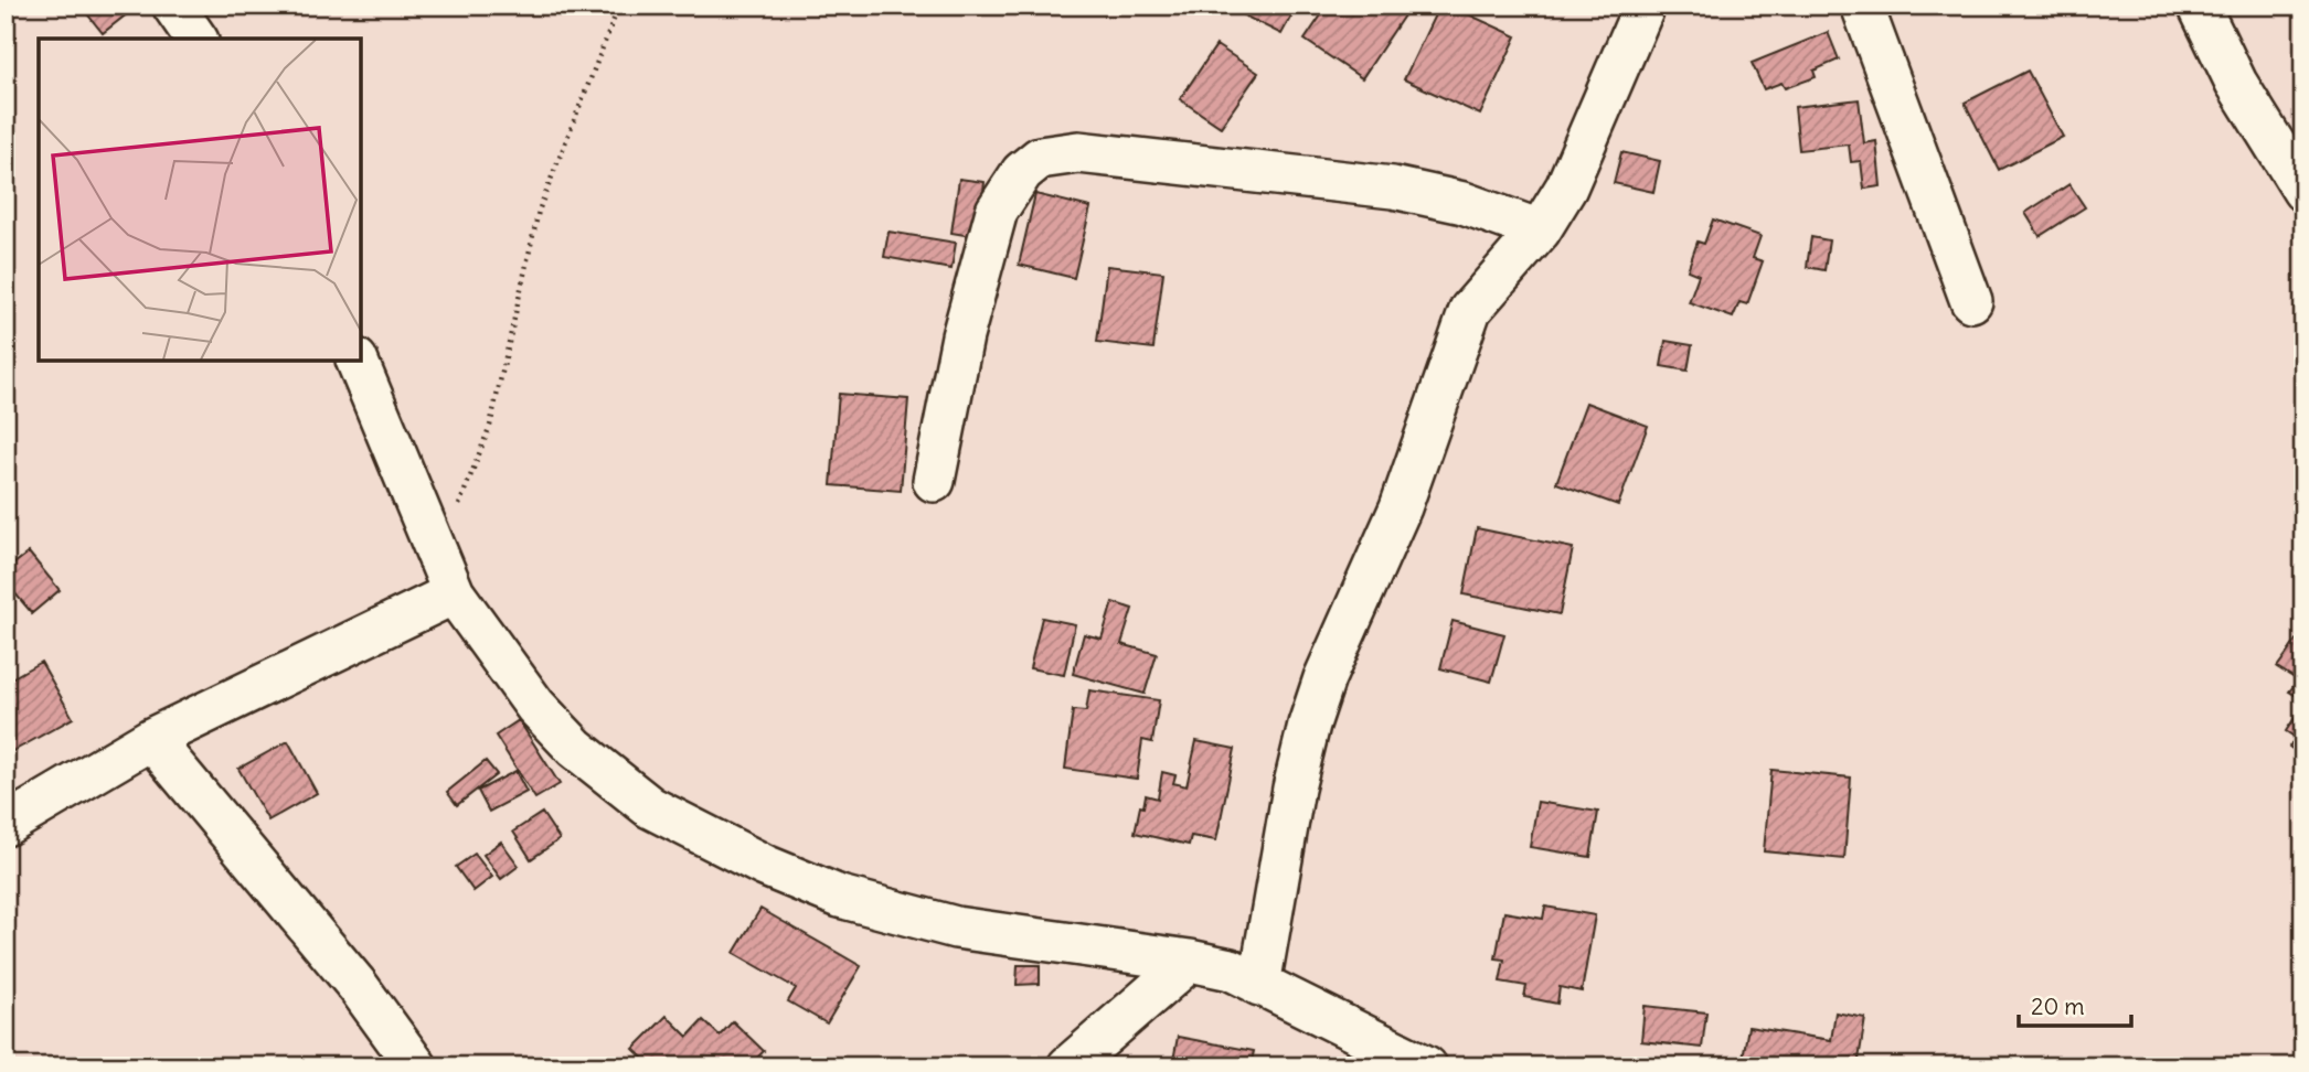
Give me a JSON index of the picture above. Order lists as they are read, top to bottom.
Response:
{
  "scale_bar": "20 m"
}
